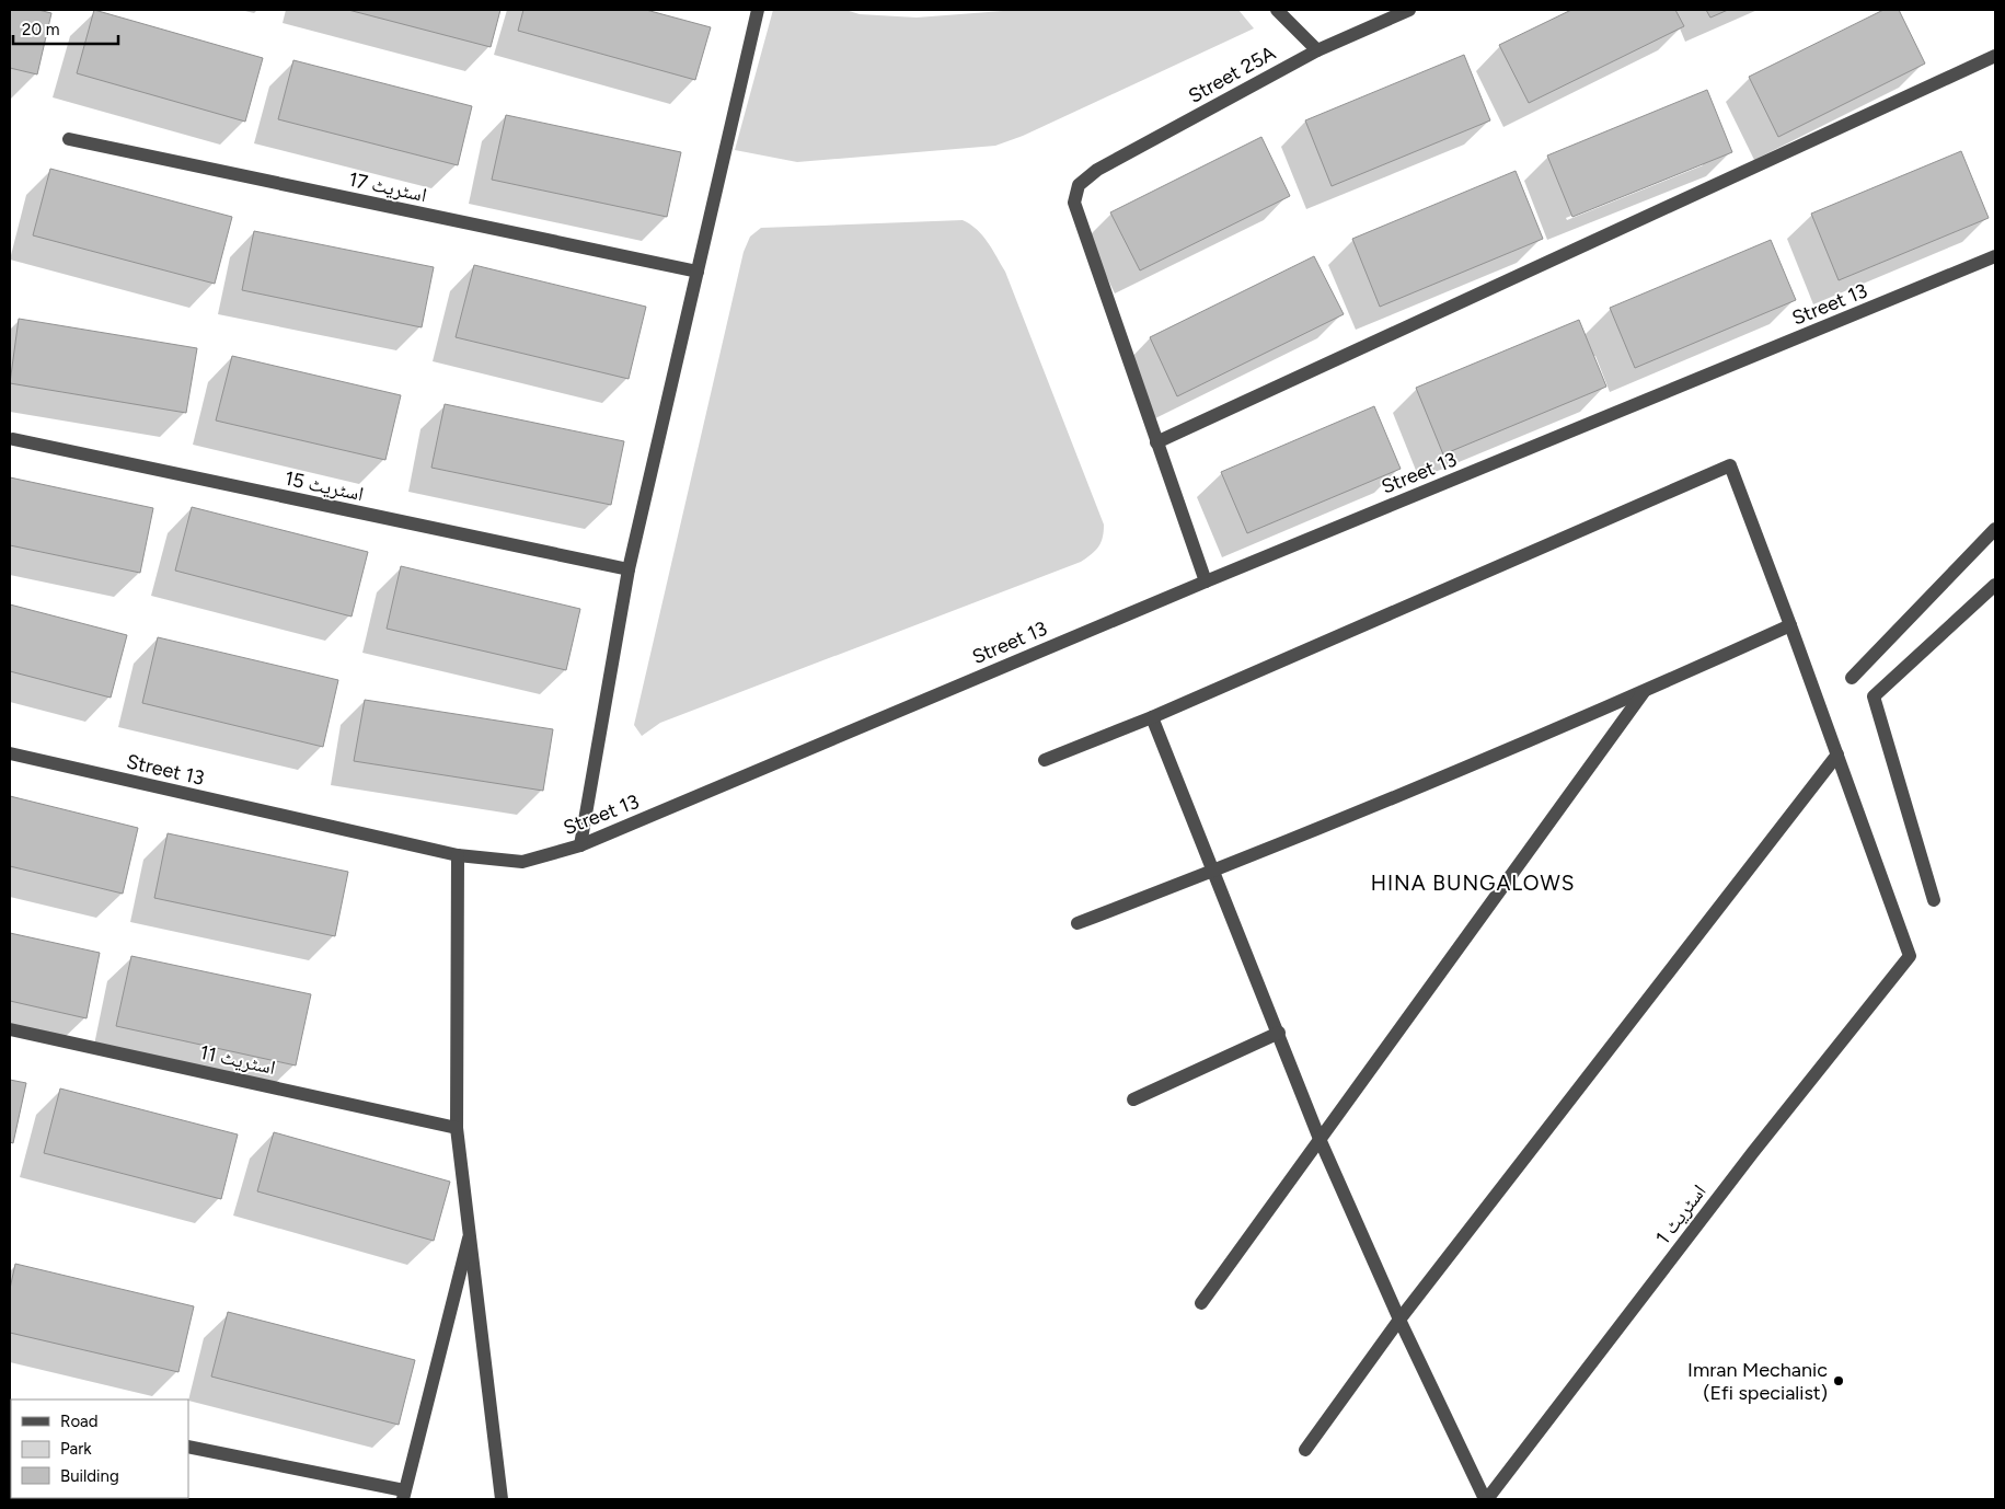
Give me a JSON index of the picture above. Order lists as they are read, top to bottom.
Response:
{
  "streets": {
    "street": [
      "Street 25A",
      "اسٹریٹ 17",
      "Street 13",
      "اسٹریٹ 15",
      "اسٹریٹ 11",
      "اسٹریٹ 1"
    ]
  },
  "districts": ["HINA BUNGALOWS"],
  "places": ["Imran Mechanic (Efi specialist)"],
  "legend": ["Road", "Park", "Building"],
  "scale_bar": "20 m"
}
